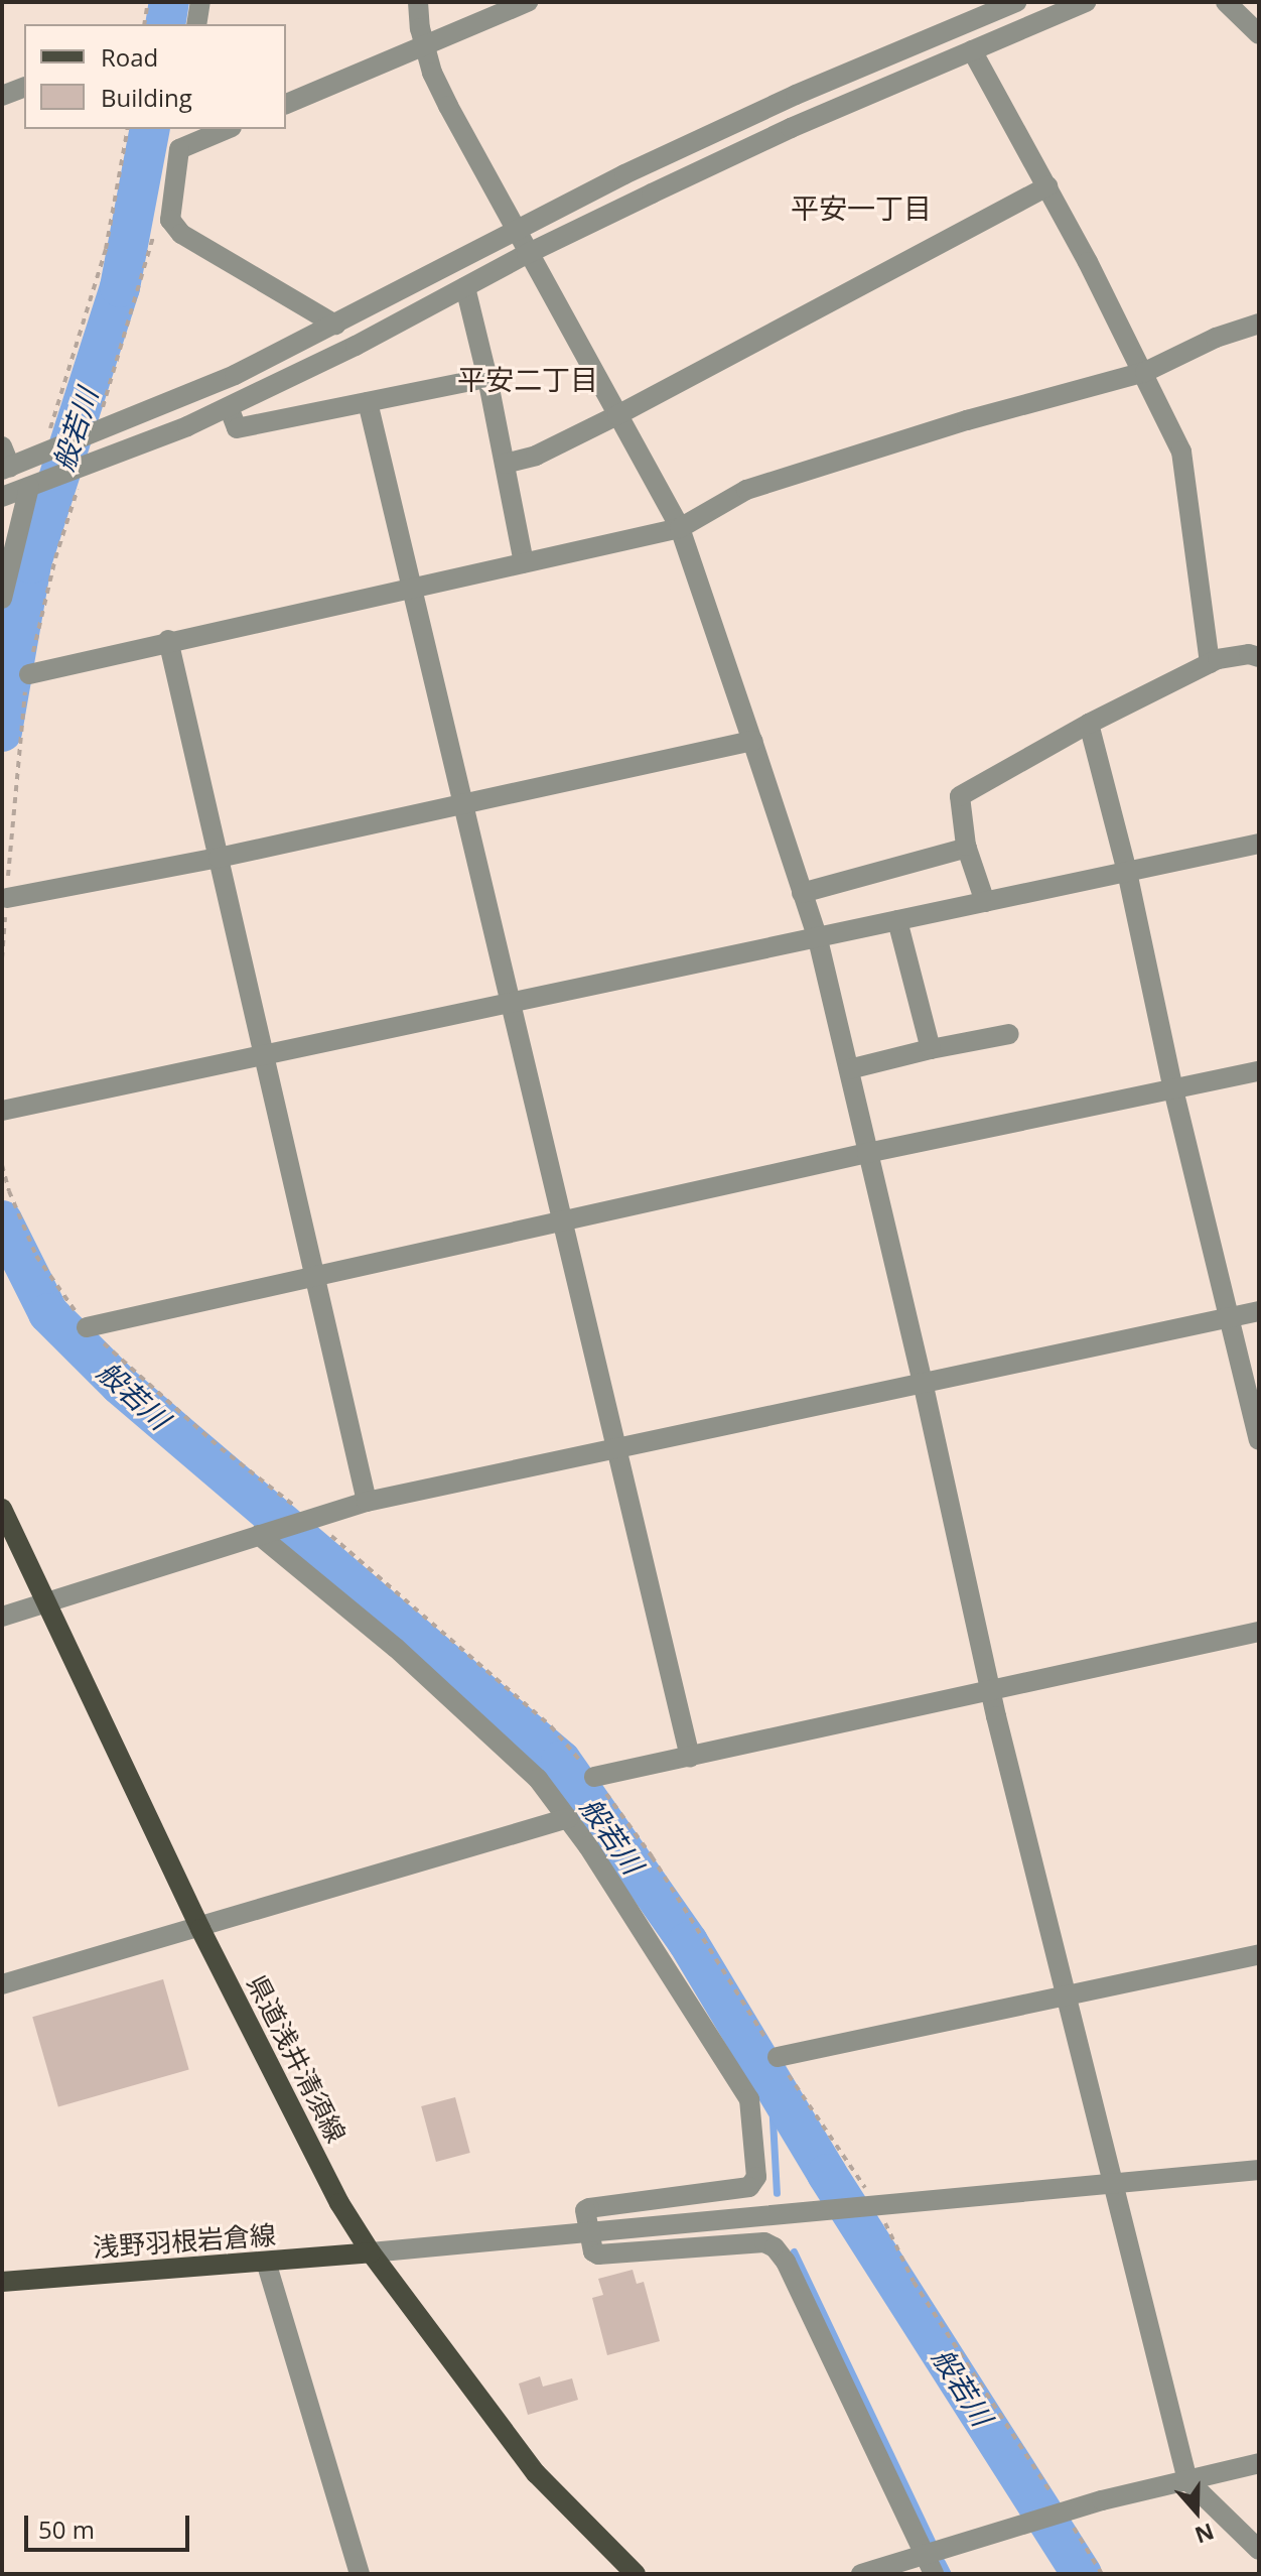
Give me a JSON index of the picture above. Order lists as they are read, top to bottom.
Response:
{
  "streets": {
    "main road": ["県道浅井清須線", "浅野羽根岩倉線"]
  },
  "crossings": [
    ["県道浅井清須線", "浅野羽根岩倉線"]
  ],
  "districts": ["平安一丁目", "平安二丁目"],
  "water": ["般若川"],
  "legend": ["Road", "Building"],
  "scale_bar": "50 m",
  "north": "bottom"
}
